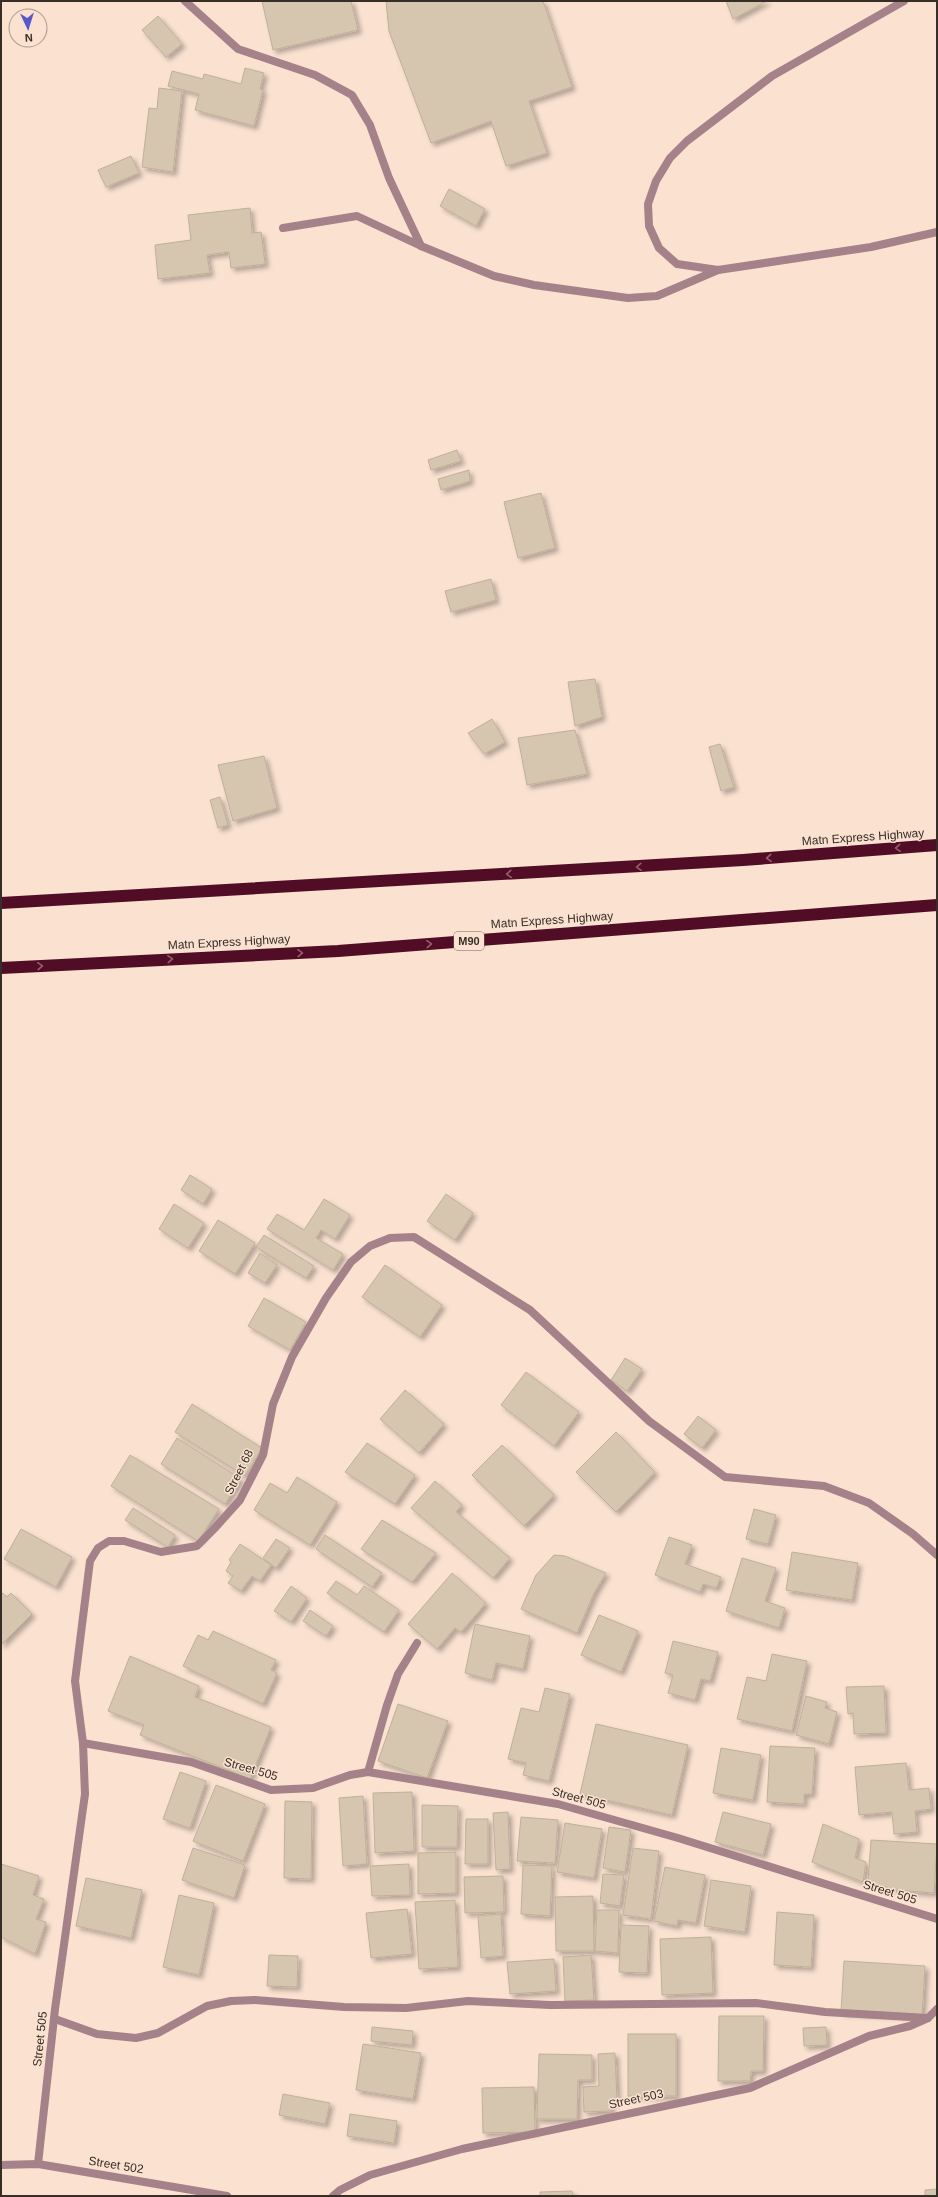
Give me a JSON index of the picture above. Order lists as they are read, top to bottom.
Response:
{
  "streets": {
    "highway": ["Matn Express Highway", "M90"],
    "street": [
      "Street 68",
      "Street 505",
      "Street 503",
      "Street 502"
    ]
  },
  "crossings": [
    ["Street 68", "Street 505"],
    ["Street 505", "Street 502"]
  ],
  "north": "bottom"
}
